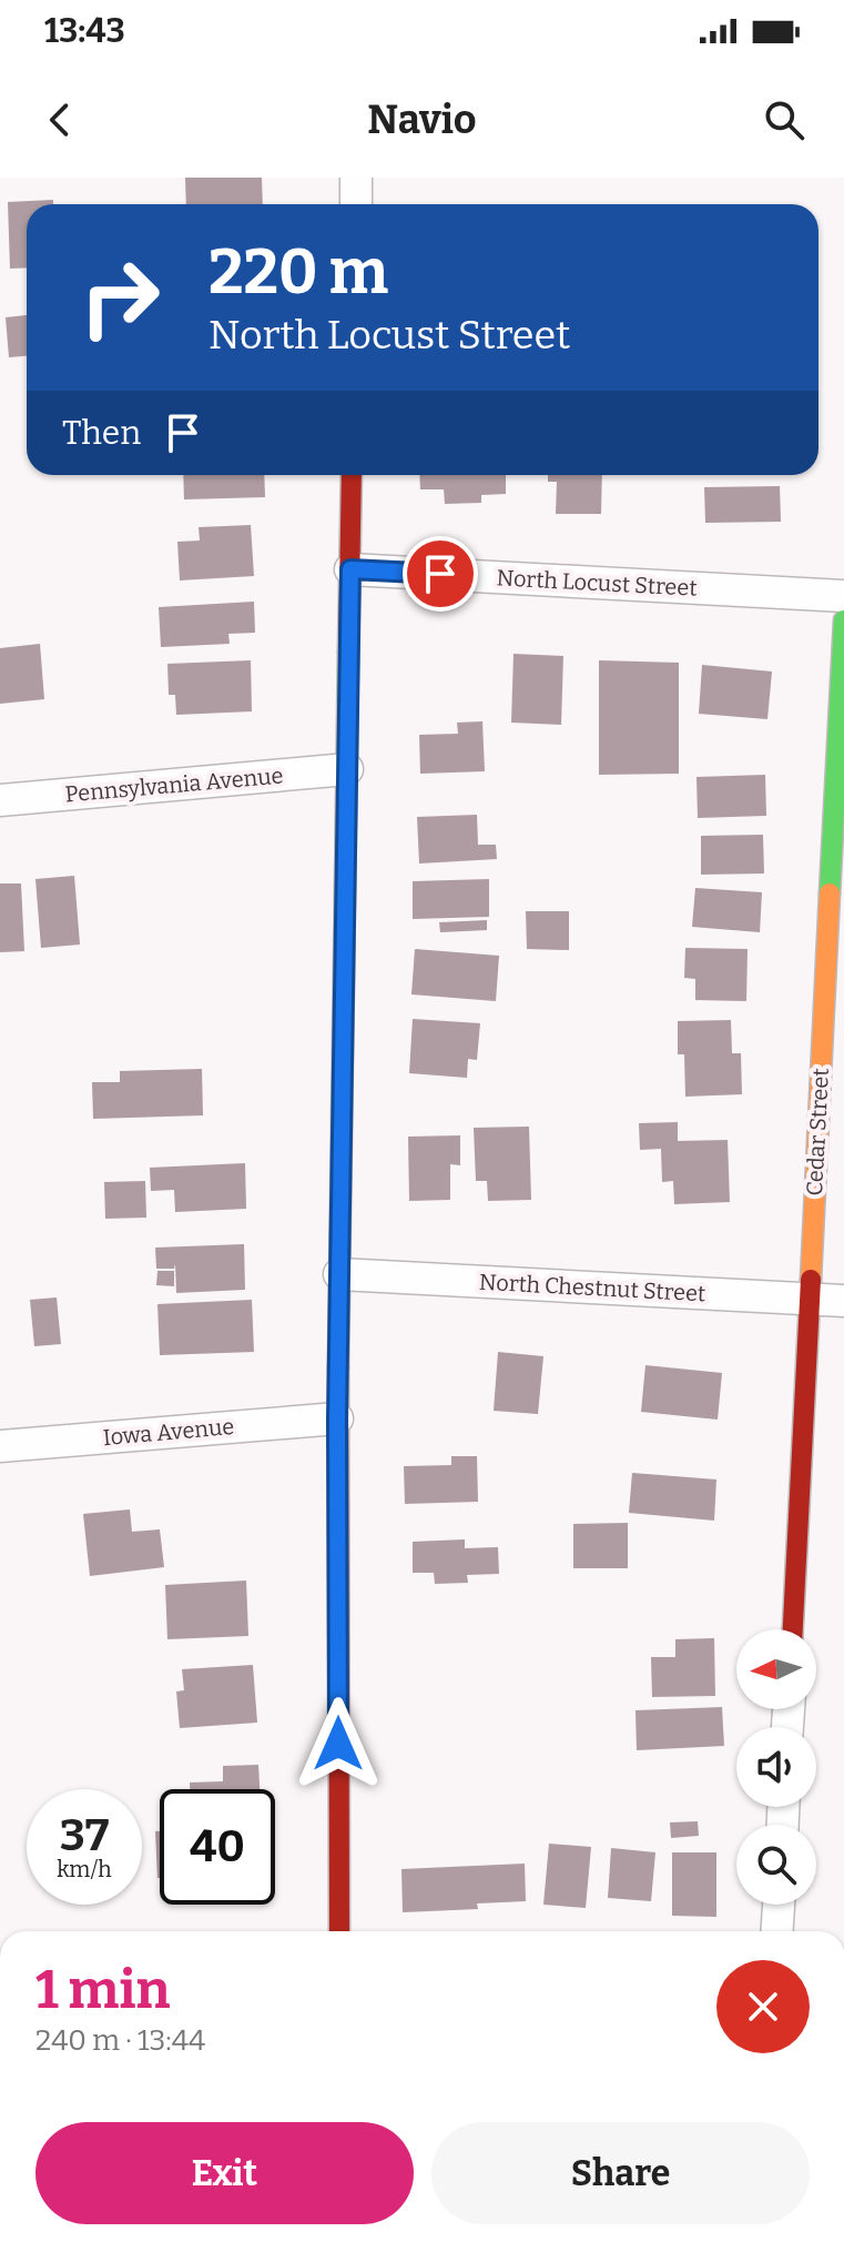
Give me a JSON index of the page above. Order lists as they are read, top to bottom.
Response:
{
  "streets": {
    "street": [
      "North Locust Street",
      "Pennsylvania Avenue",
      "Cedar Street",
      "North Chestnut Street",
      "Iowa Avenue"
    ]
  },
  "crossings": [
    ["Cedar Street", "North Chestnut Street"]
  ],
  "north": "left",
  "page": {
    "status": "13:43",
    "header": "Navio",
    "turn": ["220 m", "North Locust Street"],
    "then": "Then",
    "speed": "37 km/h",
    "limit": "40",
    "heading": ["1 min", "240 m · 13:44"],
    "buttons": ["Exit", "Share"]
  }
}
